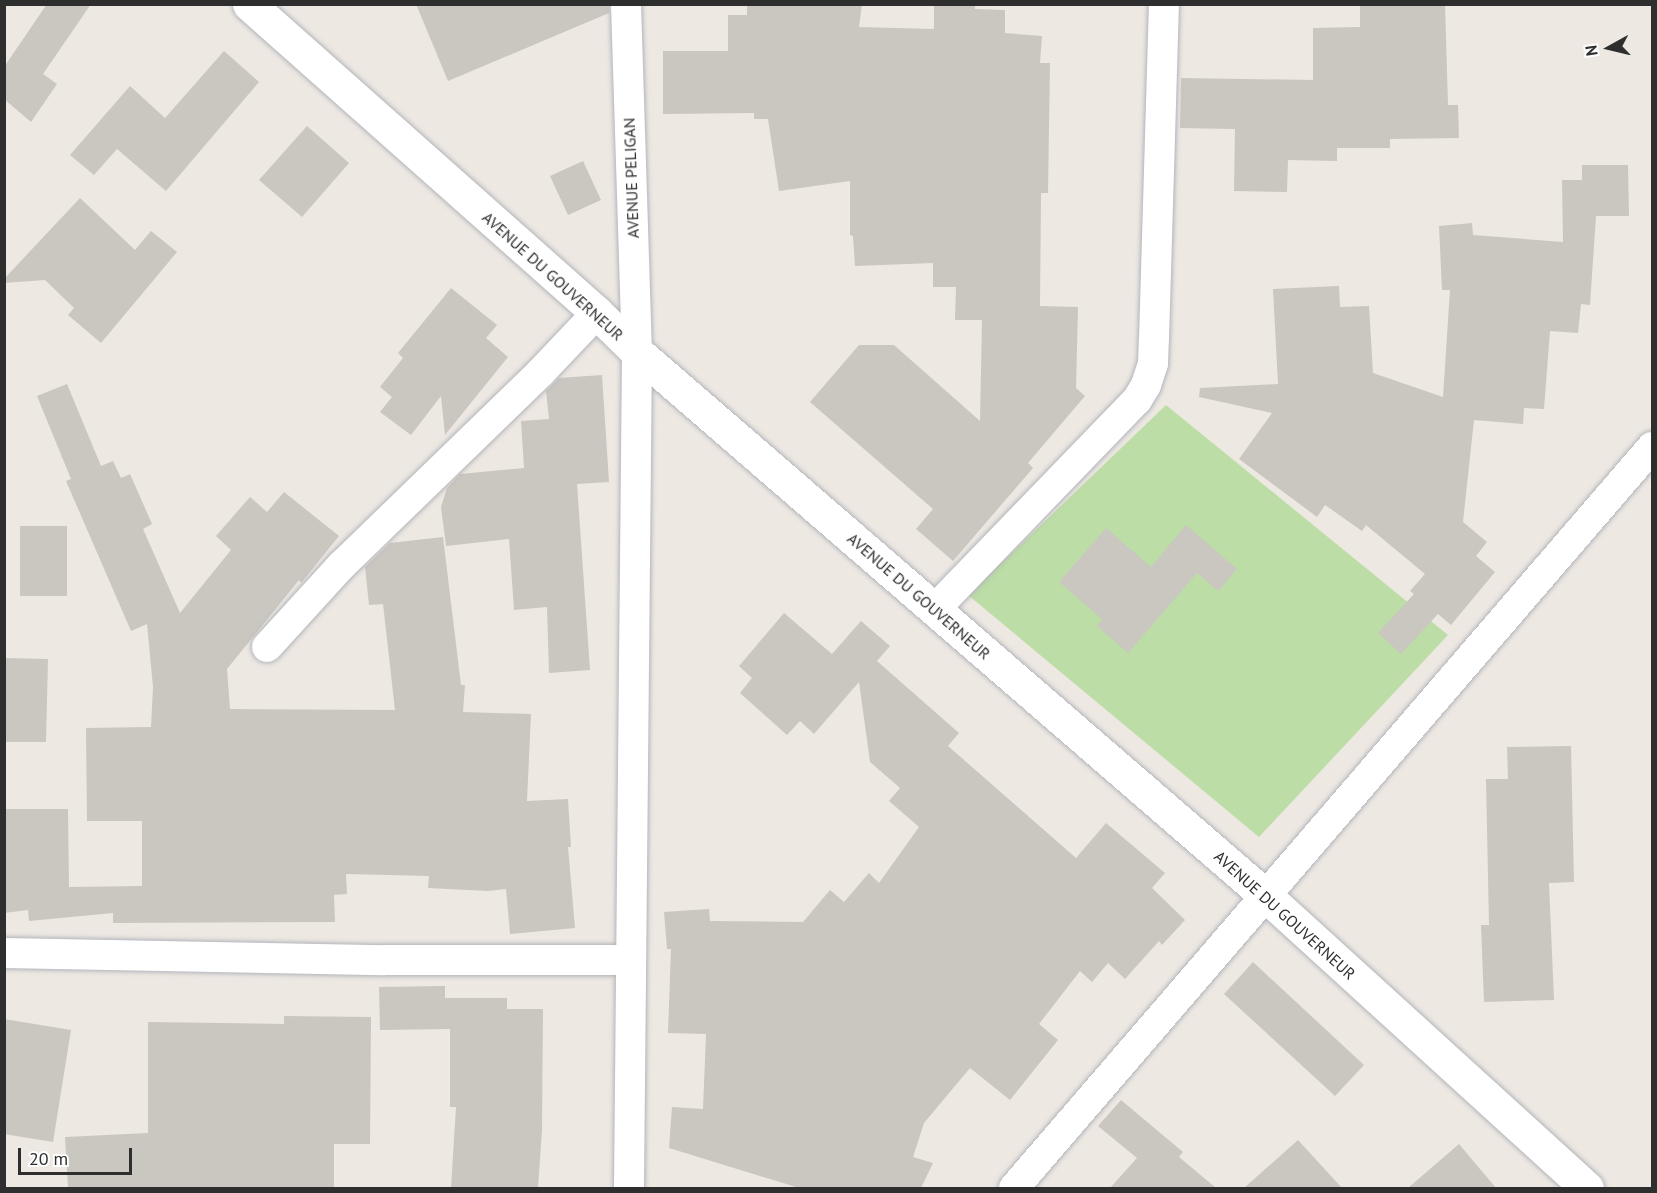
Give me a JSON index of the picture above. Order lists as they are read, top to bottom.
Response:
{
  "streets": {
    "street": ["AVENUE PELIGAN", "AVENUE DU GOUVERNEUR"]
  },
  "crossings": [
    ["AVENUE PELIGAN", "AVENUE DU GOUVERNEUR"]
  ],
  "scale_bar": "20 m",
  "north": "left"
}
